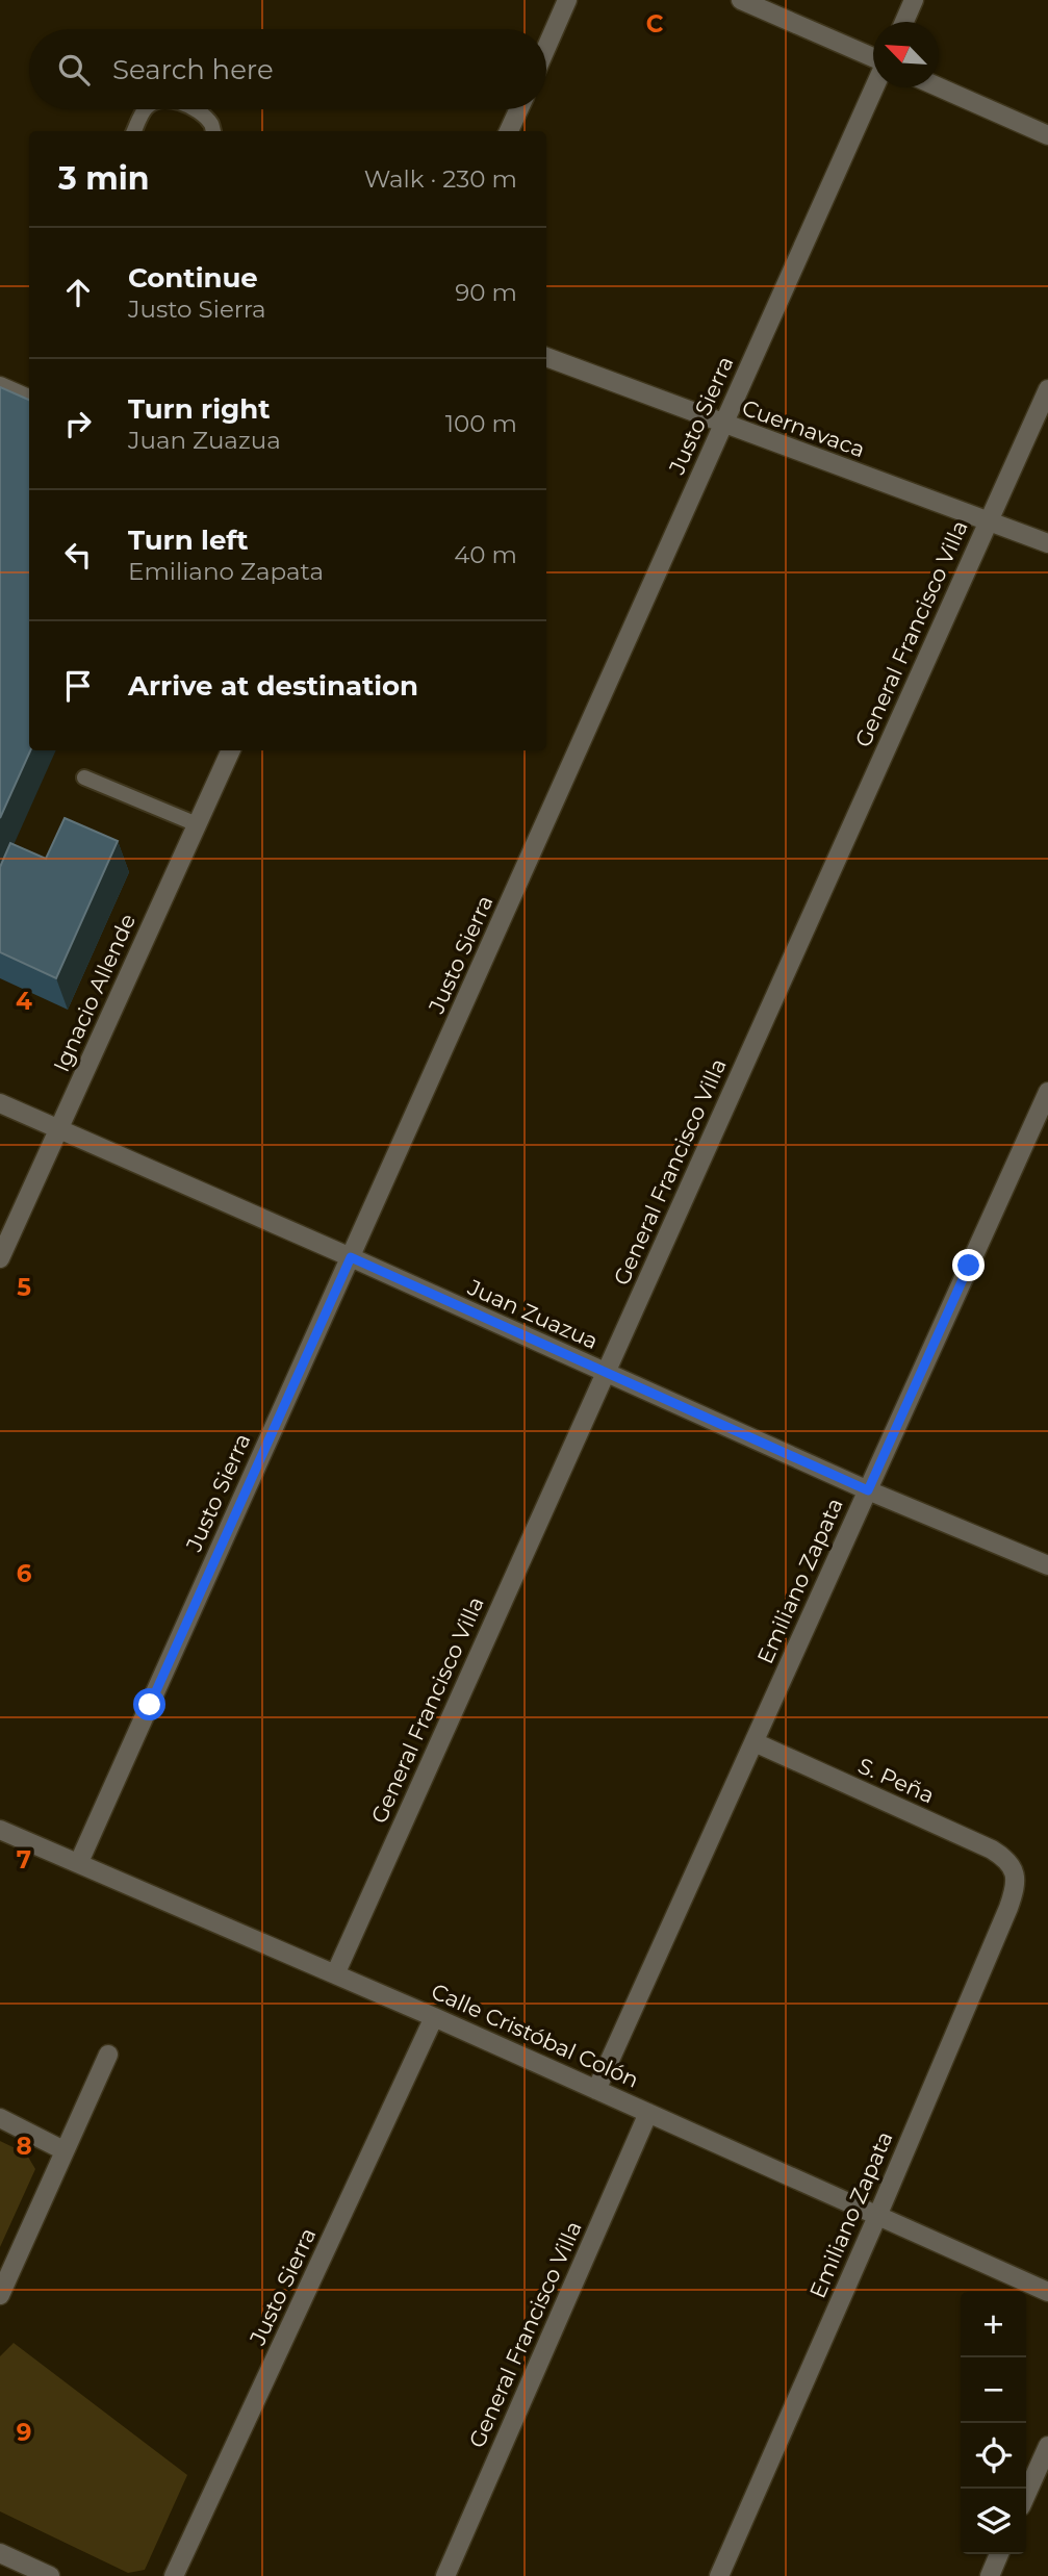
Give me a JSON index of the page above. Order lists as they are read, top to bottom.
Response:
{
  "streets": {
    "street": [
      "Justo Sierra",
      "Cuernavaca",
      "General Francisco Villa",
      "Ignacio Allende",
      "Juan Zuazua",
      "Emiliano Zapata",
      "S. Peña",
      "Calle Cristóbal Colón"
    ]
  },
  "crossings": [
    ["Justo Sierra", "Cuernavaca"],
    ["Justo Sierra", "Juan Zuazua"],
    ["Justo Sierra", "Calle Cristóbal Colón"],
    ["Cuernavaca", "General Francisco Villa"],
    ["General Francisco Villa", "Juan Zuazua"],
    ["General Francisco Villa", "Calle Cristóbal Colón"],
    ["Ignacio Allende", "Juan Zuazua"],
    ["Juan Zuazua", "Emiliano Zapata"],
    ["Emiliano Zapata", "S. Peña"],
    ["Emiliano Zapata", "Calle Cristóbal Colón"]
  ],
  "north": "top left",
  "page": {
    "search": "Search here",
    "heading": ["3 min", "Walk · 230 m"],
    "list": [
      ["Continue", "Justo Sierra", "90 m"],
      ["Turn right", "Juan Zuazua", "100 m"],
      ["Turn left", "Emiliano Zapata", "40 m"],
      "Arrive at destination"
    ],
    "map_buttons": ["+", "−"]
  },
  "grid": {
    "columns": ["C"],
    "rows": [
      "4",
      "5",
      "6",
      "7",
      "8",
      "9"
    ]
  }
}
